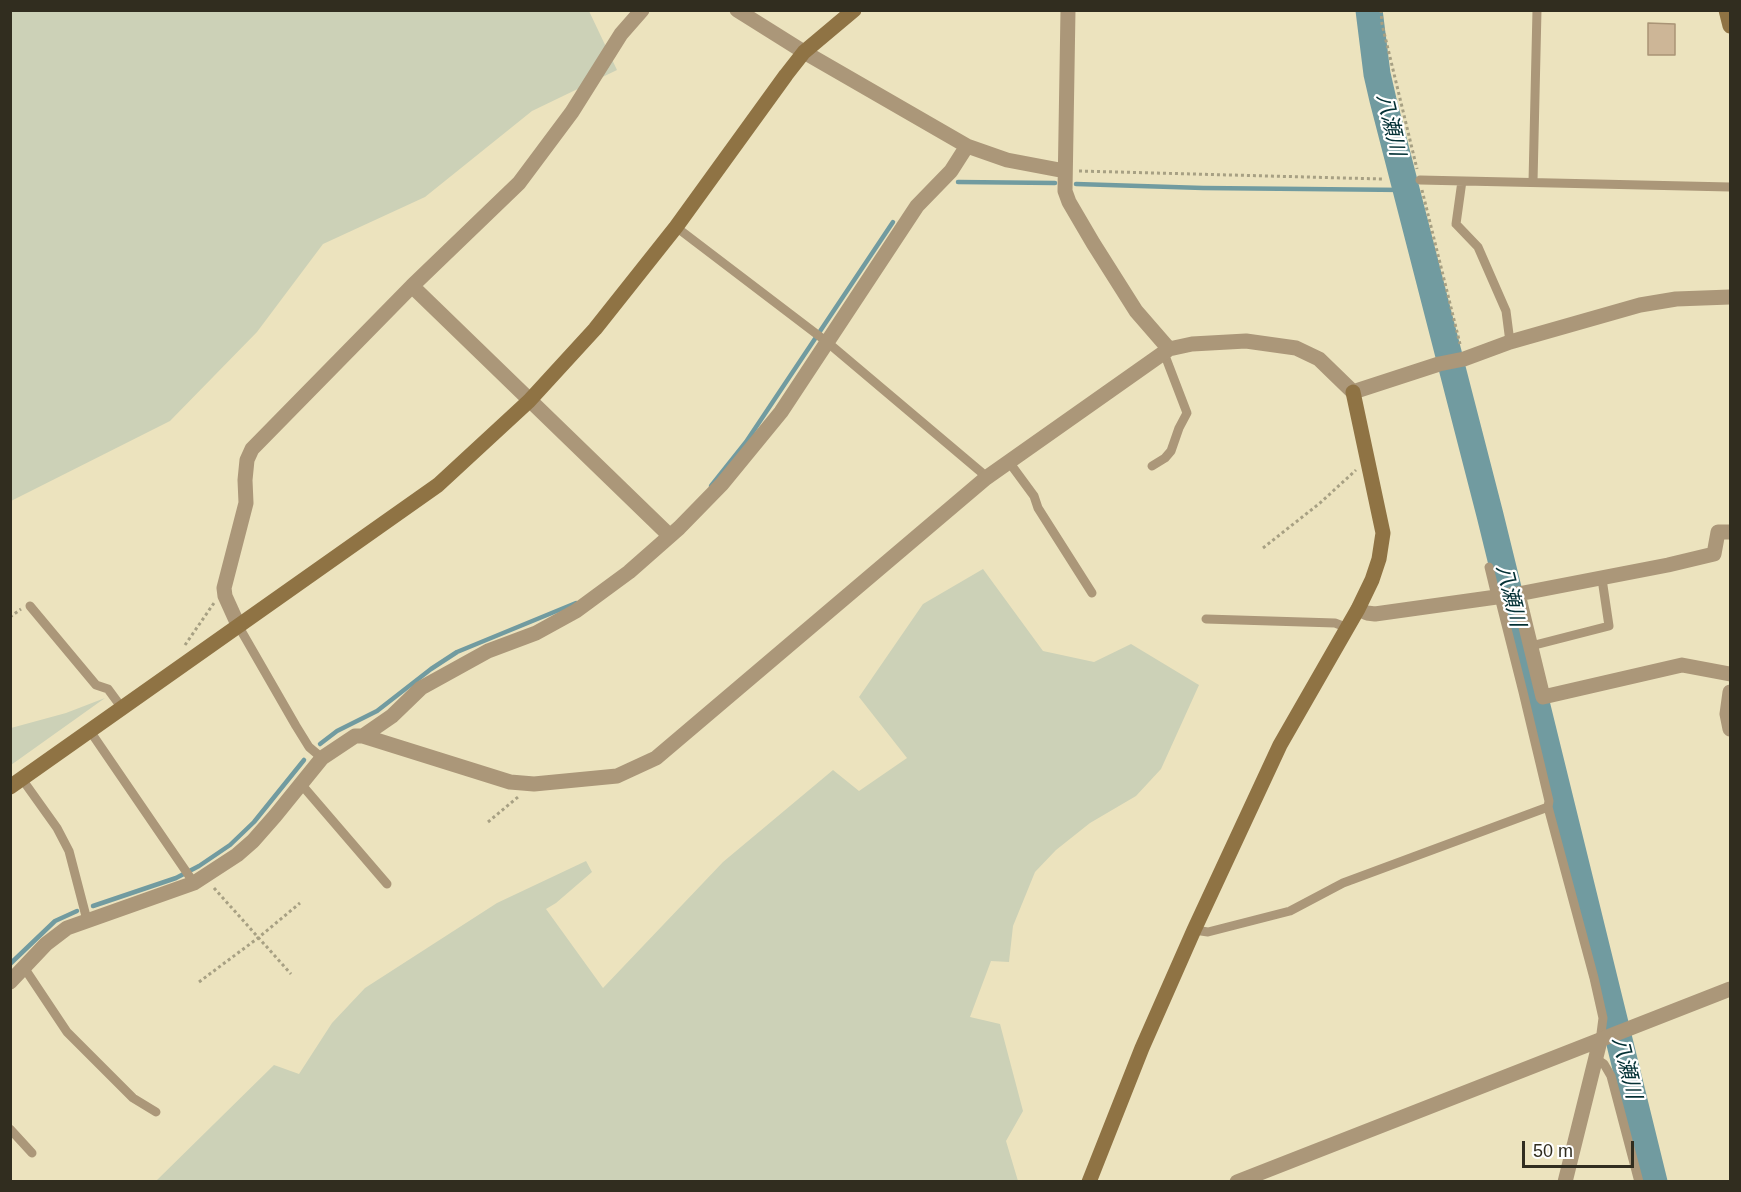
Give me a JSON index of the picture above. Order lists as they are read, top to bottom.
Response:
{
  "water": ["八瀬川"],
  "scale_bar": "50 m"
}
